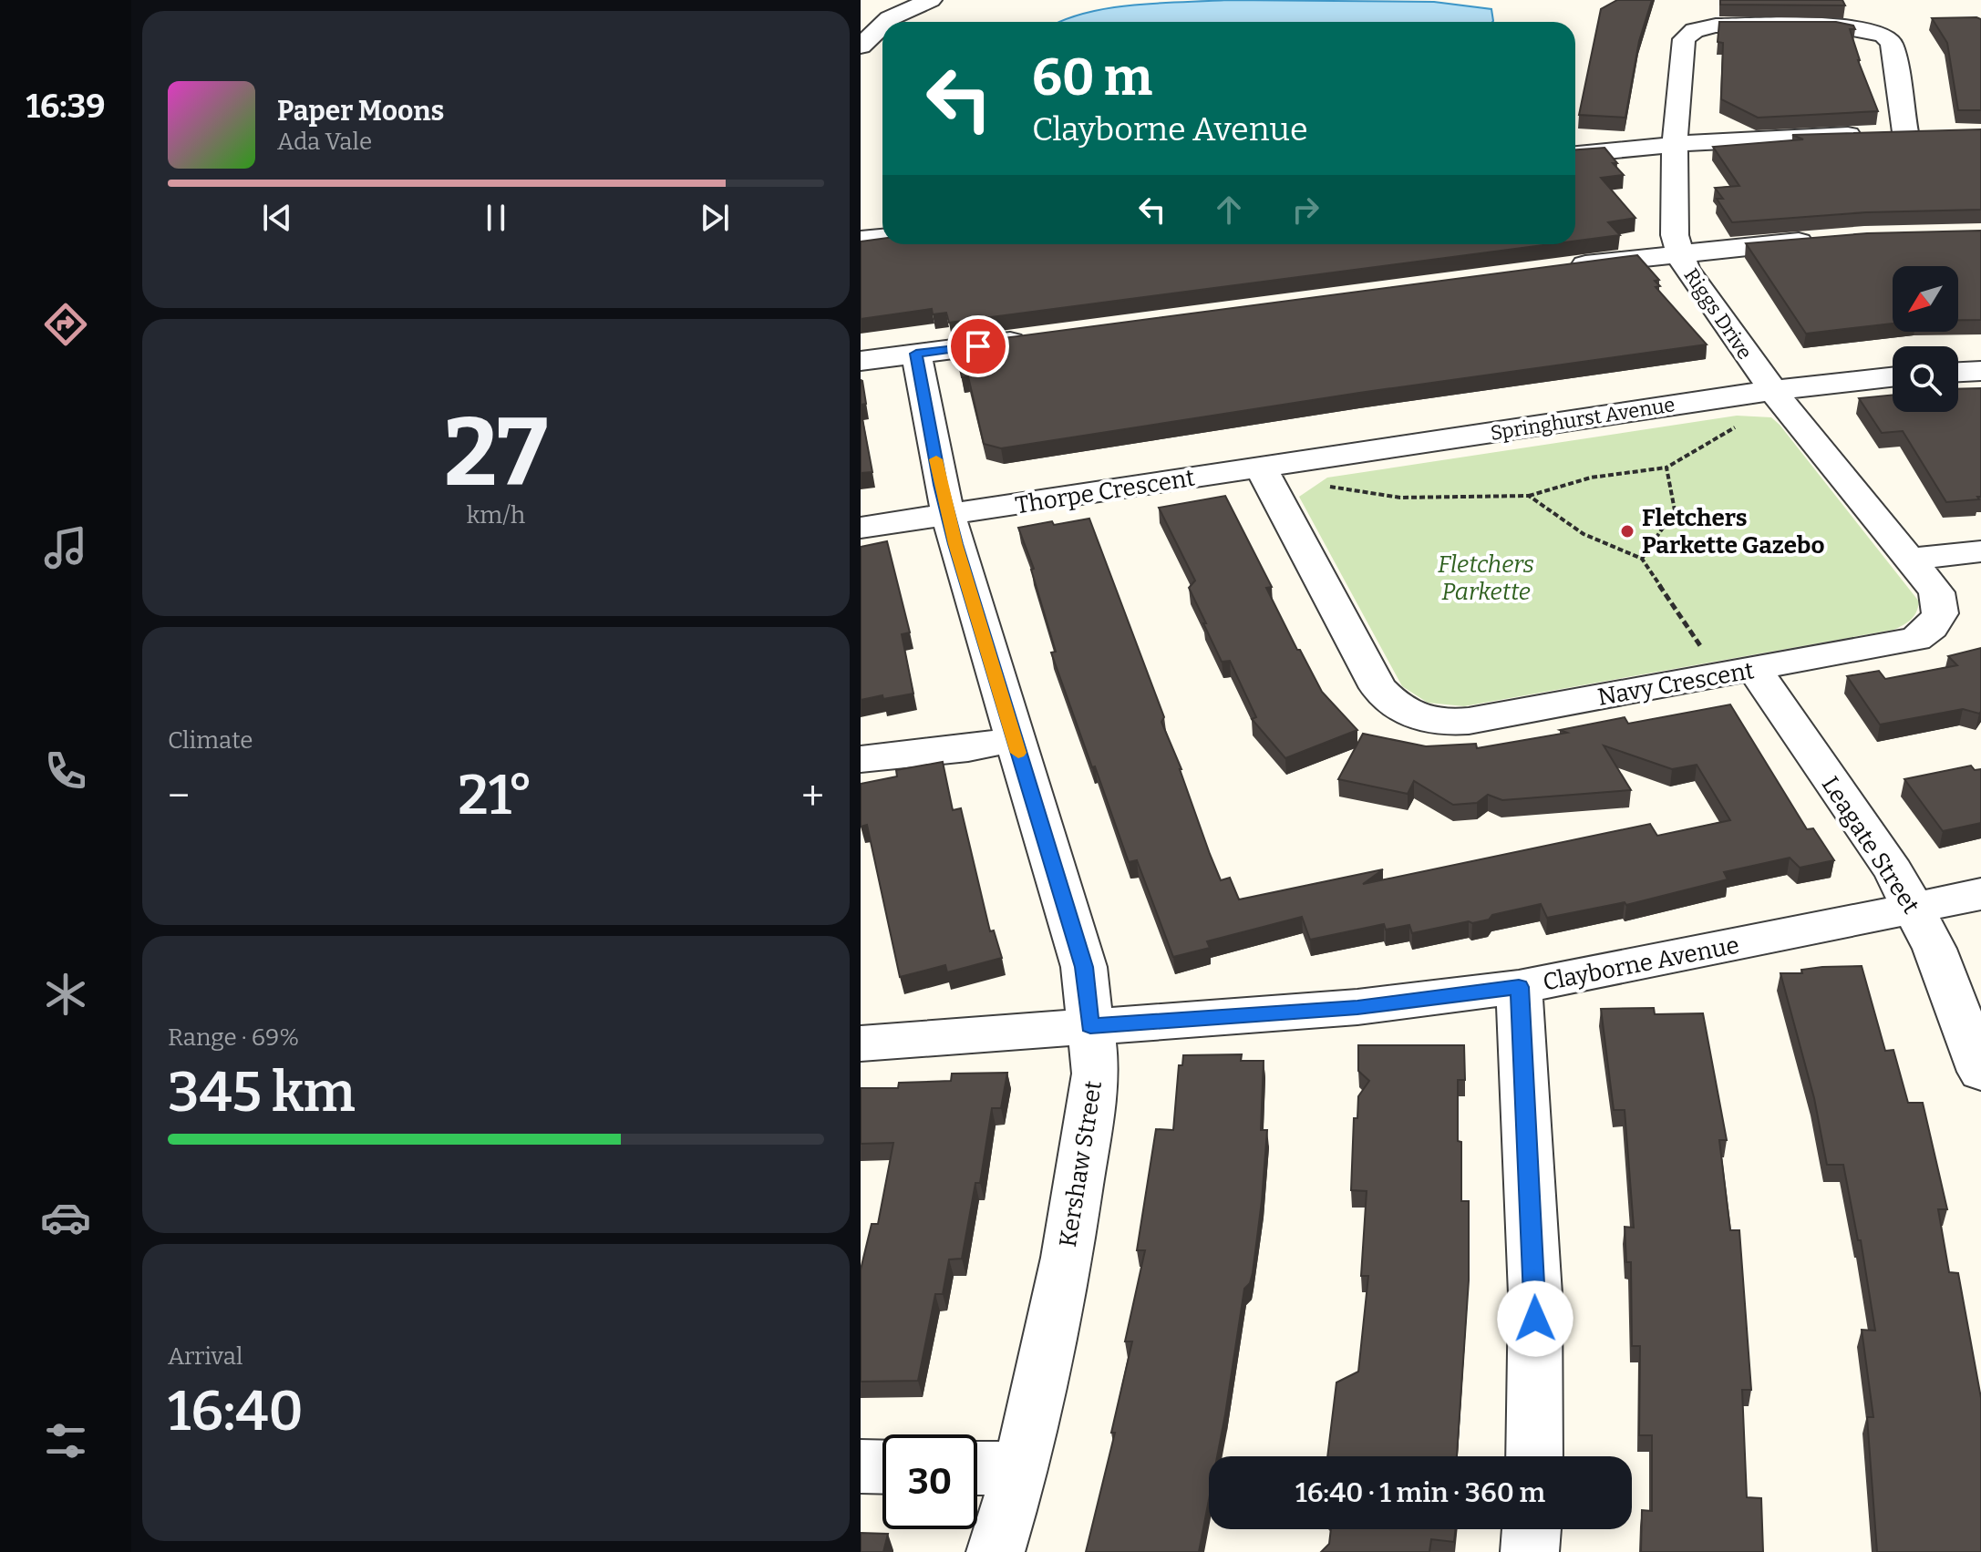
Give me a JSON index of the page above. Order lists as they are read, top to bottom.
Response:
{
  "streets": {
    "street": [
      "Riggs Drive",
      "Springhurst Avenue",
      "Thorpe Crescent",
      "Navy Crescent",
      "Leagate Street",
      "Clayborne Avenue",
      "Kershaw Street"
    ]
  },
  "crossings": [
    ["Riggs Drive", "Springhurst Avenue"],
    ["Riggs Drive", "Navy Crescent"],
    ["Springhurst Avenue", "Thorpe Crescent"],
    ["Springhurst Avenue", "Navy Crescent"],
    ["Thorpe Crescent", "Navy Crescent"],
    ["Thorpe Crescent", "Kershaw Street"],
    ["Navy Crescent", "Leagate Street"],
    ["Leagate Street", "Clayborne Avenue"],
    ["Clayborne Avenue", "Kershaw Street"]
  ],
  "parks": ["Fletchers Parkette"],
  "places": ["Fletchers Parkette Gazebo"],
  "north": "bottom left",
  "page": {
    "tabs": "16:39",
    "turn": ["60 m", "Clayborne Avenue"],
    "song": ["Paper Moons", "Ada Vale"],
    "tile": [
      ["27", "km/h"],
      "Climate",
      ["Range · 69%", "345 km"],
      ["Arrival", "16:40"]
    ],
    "heat": ["−", "21°", "+"],
    "limit": "30",
    "trip": "16:40 · 1 min · 360 m"
  }
}
